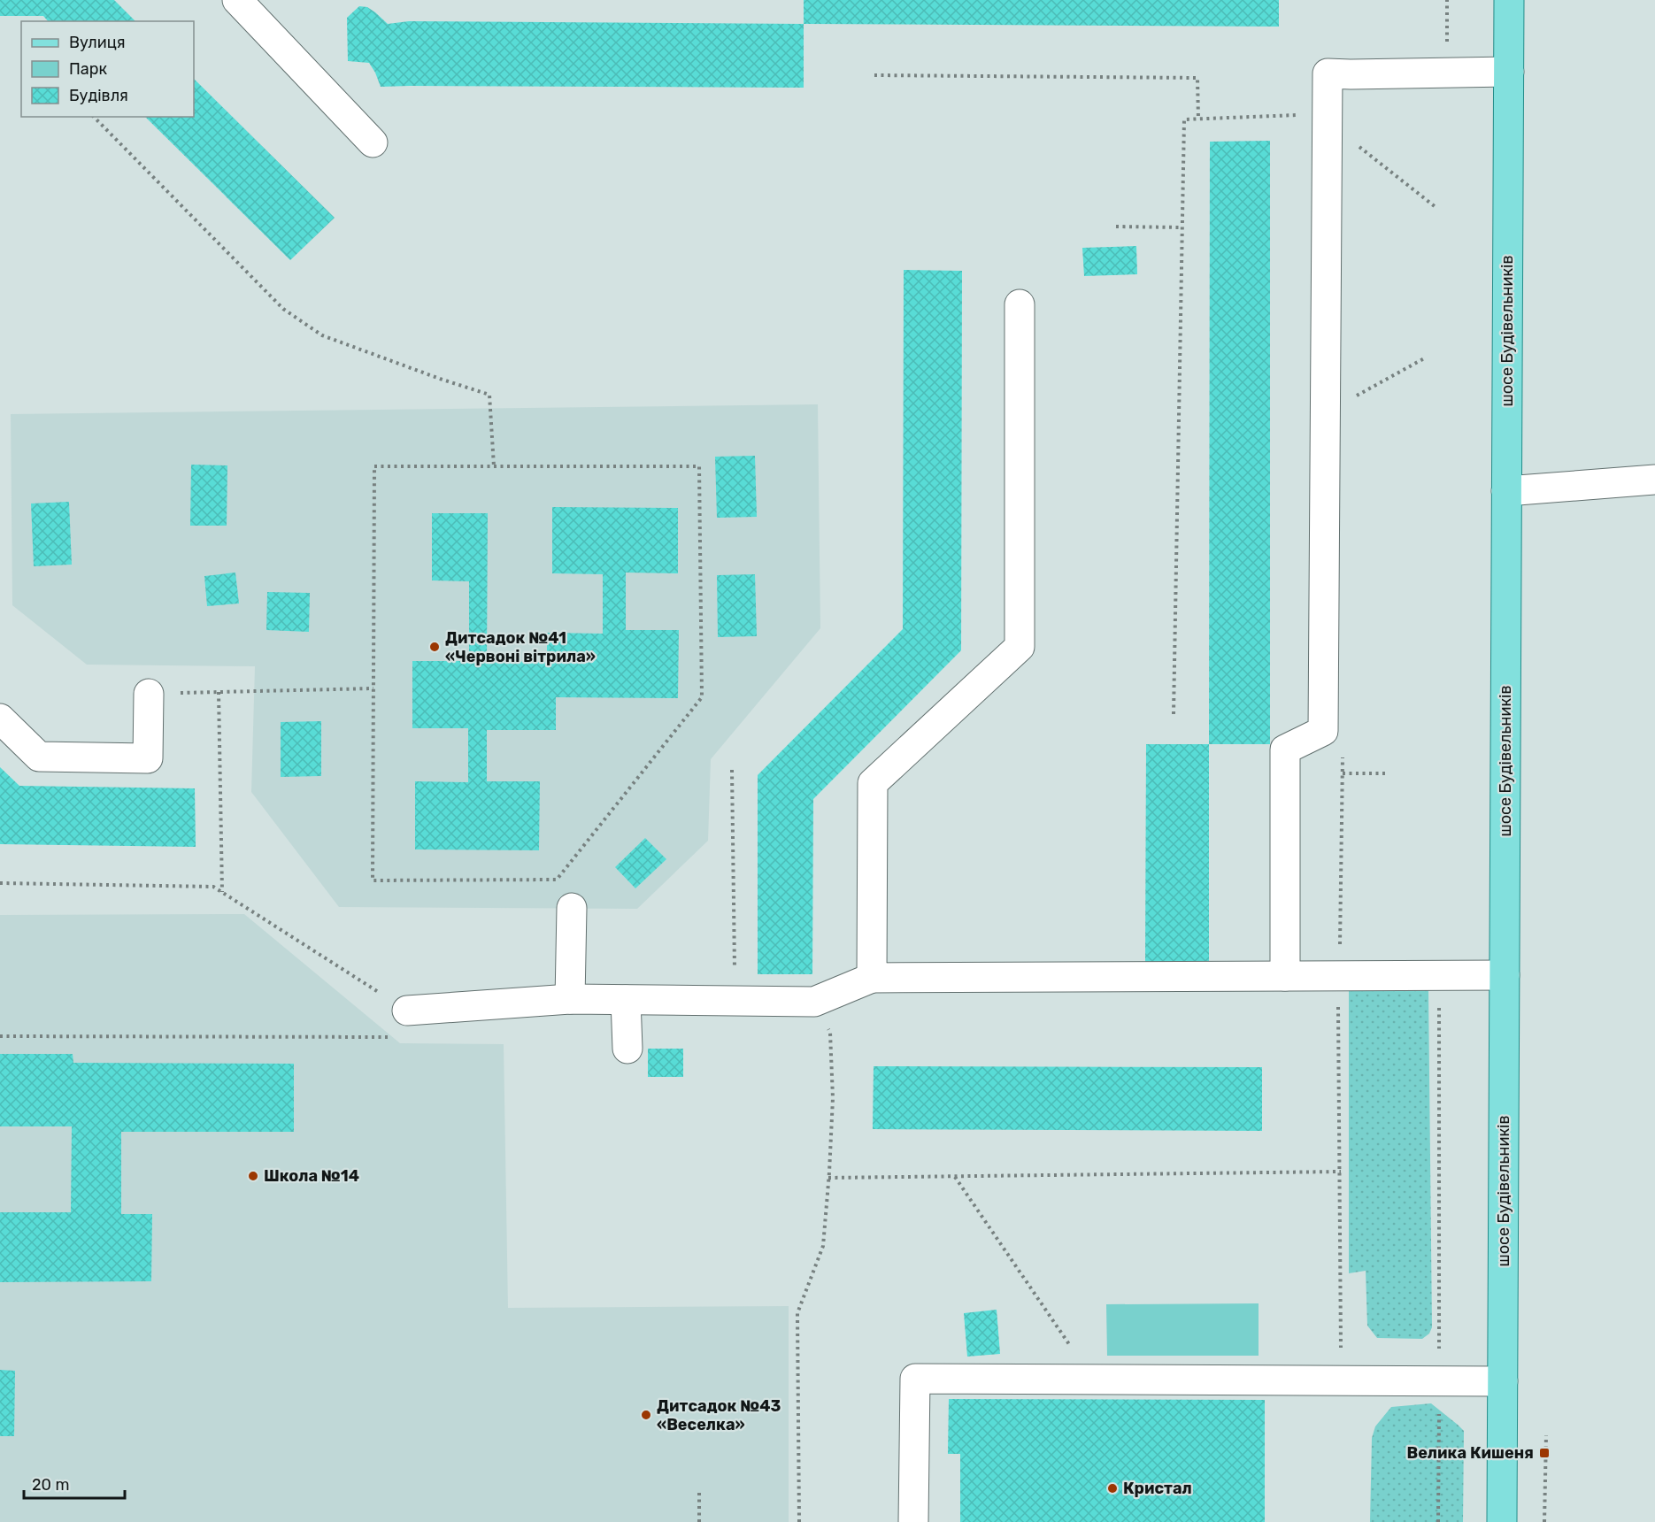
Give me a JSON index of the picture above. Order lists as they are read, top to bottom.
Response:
{
  "streets": {
    "main road": ["шосе Будівельників"]
  },
  "places": {
    "other": [
      "Дитсадок №41 «Червоні вітрила»",
      "Школа №14",
      "Дитсадок №43 «Веселка»",
      "Кристал"
    ],
    "transit": ["Велика Кишеня"]
  },
  "legend": ["Вулиця", "Парк", "Будівля"],
  "scale_bar": "20 m"
}
